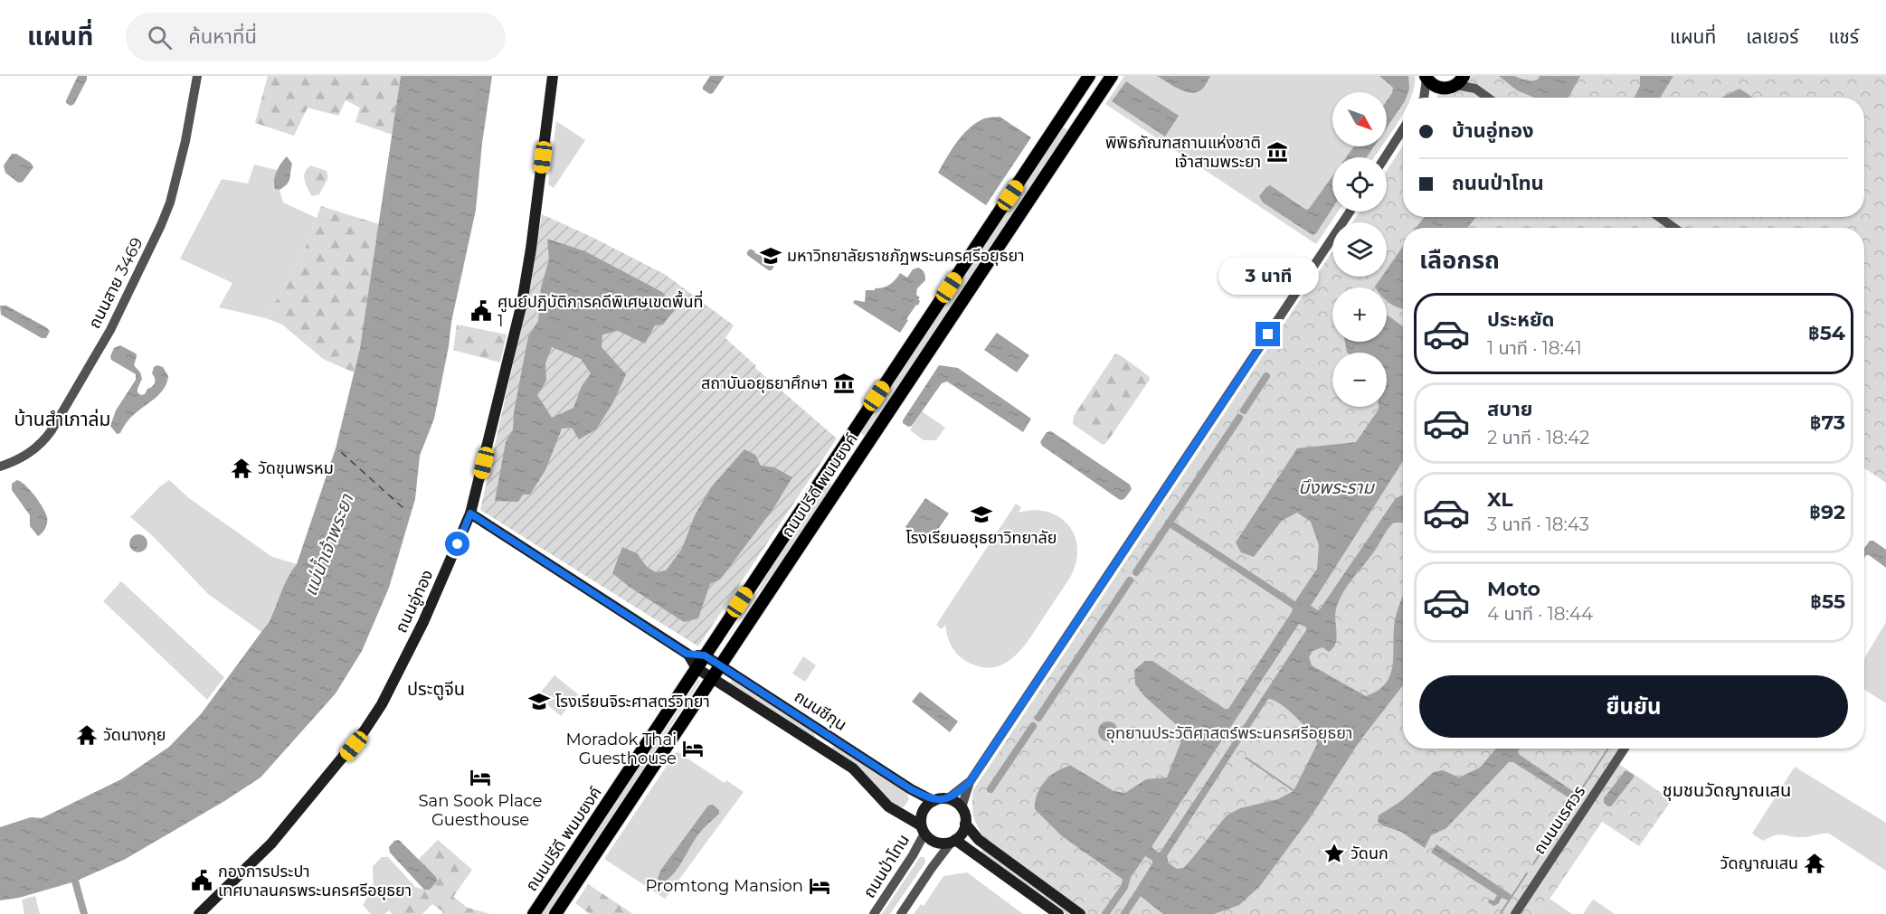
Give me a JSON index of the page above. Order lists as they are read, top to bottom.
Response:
{
  "streets": {
    "main road": ["ถนนปรีดี พนมยงค์", "ถนนอู่ทอง", "ถนนชีกุน"],
    "street": ["ถนนสาย 3469", "ถนนนเรศวร", "ถนนป่าโทน"]
  },
  "crossings": [
    ["ถนนปรีดี พนมยงค์", "ถนนชีกุน"],
    ["ถนนอู่ทอง", "ถนนชีกุน"],
    ["ถนนชีกุน", "ถนนป่าโทน"]
  ],
  "districts": ["บ้านสำเภาล่ม", "ประตูจีน", "ชุมชนวัดญาณเสน"],
  "water": ["บึงพระราม", "แม่น้ำเจ้าพระยา"],
  "parks": ["อุทยานประวัติศาสตร์พระนครศรีอยุธยา"],
  "places": {
    "museum": ["พิพิธภัณฑสถานแห่งชาติ เจ้าสามพระยา", "สถาบันอยุธยาศึกษา"],
    "school or university": ["มหาวิทยาลัยราชภัฏพระนครศรีอยุธยา", "โรงเรียนอยุธยาวิทยาลัย", "โรงเรียนจิระศาสตร์วิทยา"],
    "public building": ["ศูนย์ปฏิบัติการคดีพิเศษเขตพื้นที่ 1", "กองการประปา เทศบาลนครพระนครศรีอยุธยา"],
    "temple": ["วัดขุนพรหม", "วัดนางกุย", "วัดญาณเสน"],
    "hotel": ["Moradok Thai Guesthouse", "San Sook Place Guesthouse", "Promtong Mansion"],
    "place": ["วัดนก"]
  },
  "north": "bottom right",
  "page": {
    "header": "แผนที่",
    "search": "ค้นหาที่นี่",
    "nav": ["แผนที่", "เลเยอร์", "แชร์"],
    "map_buttons": ["+", "−"],
    "banner": ["บ้านอู่ทอง", "ถนนป่าโทน"],
    "heading": "เลือกรถ",
    "bubble": "3 นาที",
    "list": [
      {
        "name": "ประหยัด",
        "note": "1 นาที · 18:41",
        "value": "฿54"
      },
      {
        "name": "สบาย",
        "note": "2 นาที · 18:42",
        "value": "฿73"
      },
      {
        "name": "XL",
        "note": "3 นาที · 18:43",
        "value": "฿92"
      },
      {
        "name": "Moto",
        "note": "4 นาที · 18:44",
        "value": "฿55"
      }
    ],
    "buttons": "ยืนยัน"
  }
}
